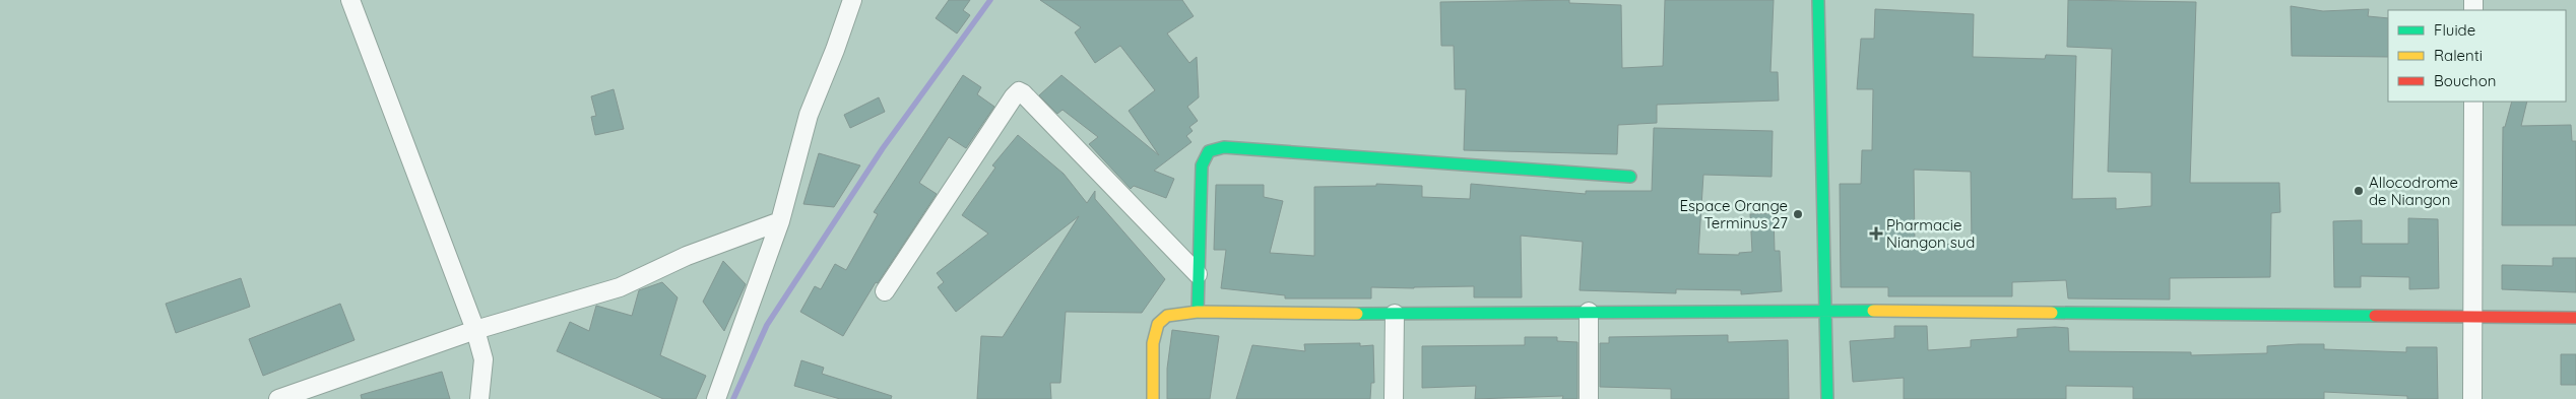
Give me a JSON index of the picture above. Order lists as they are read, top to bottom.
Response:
{
  "places": {
    "other": ["Allocodrome de Niangon", "Espace Orange Terminus 27"],
    "health": ["Pharmacie Niangon sud"]
  },
  "legend": ["Fluide", "Ralenti", "Bouchon"]
}
